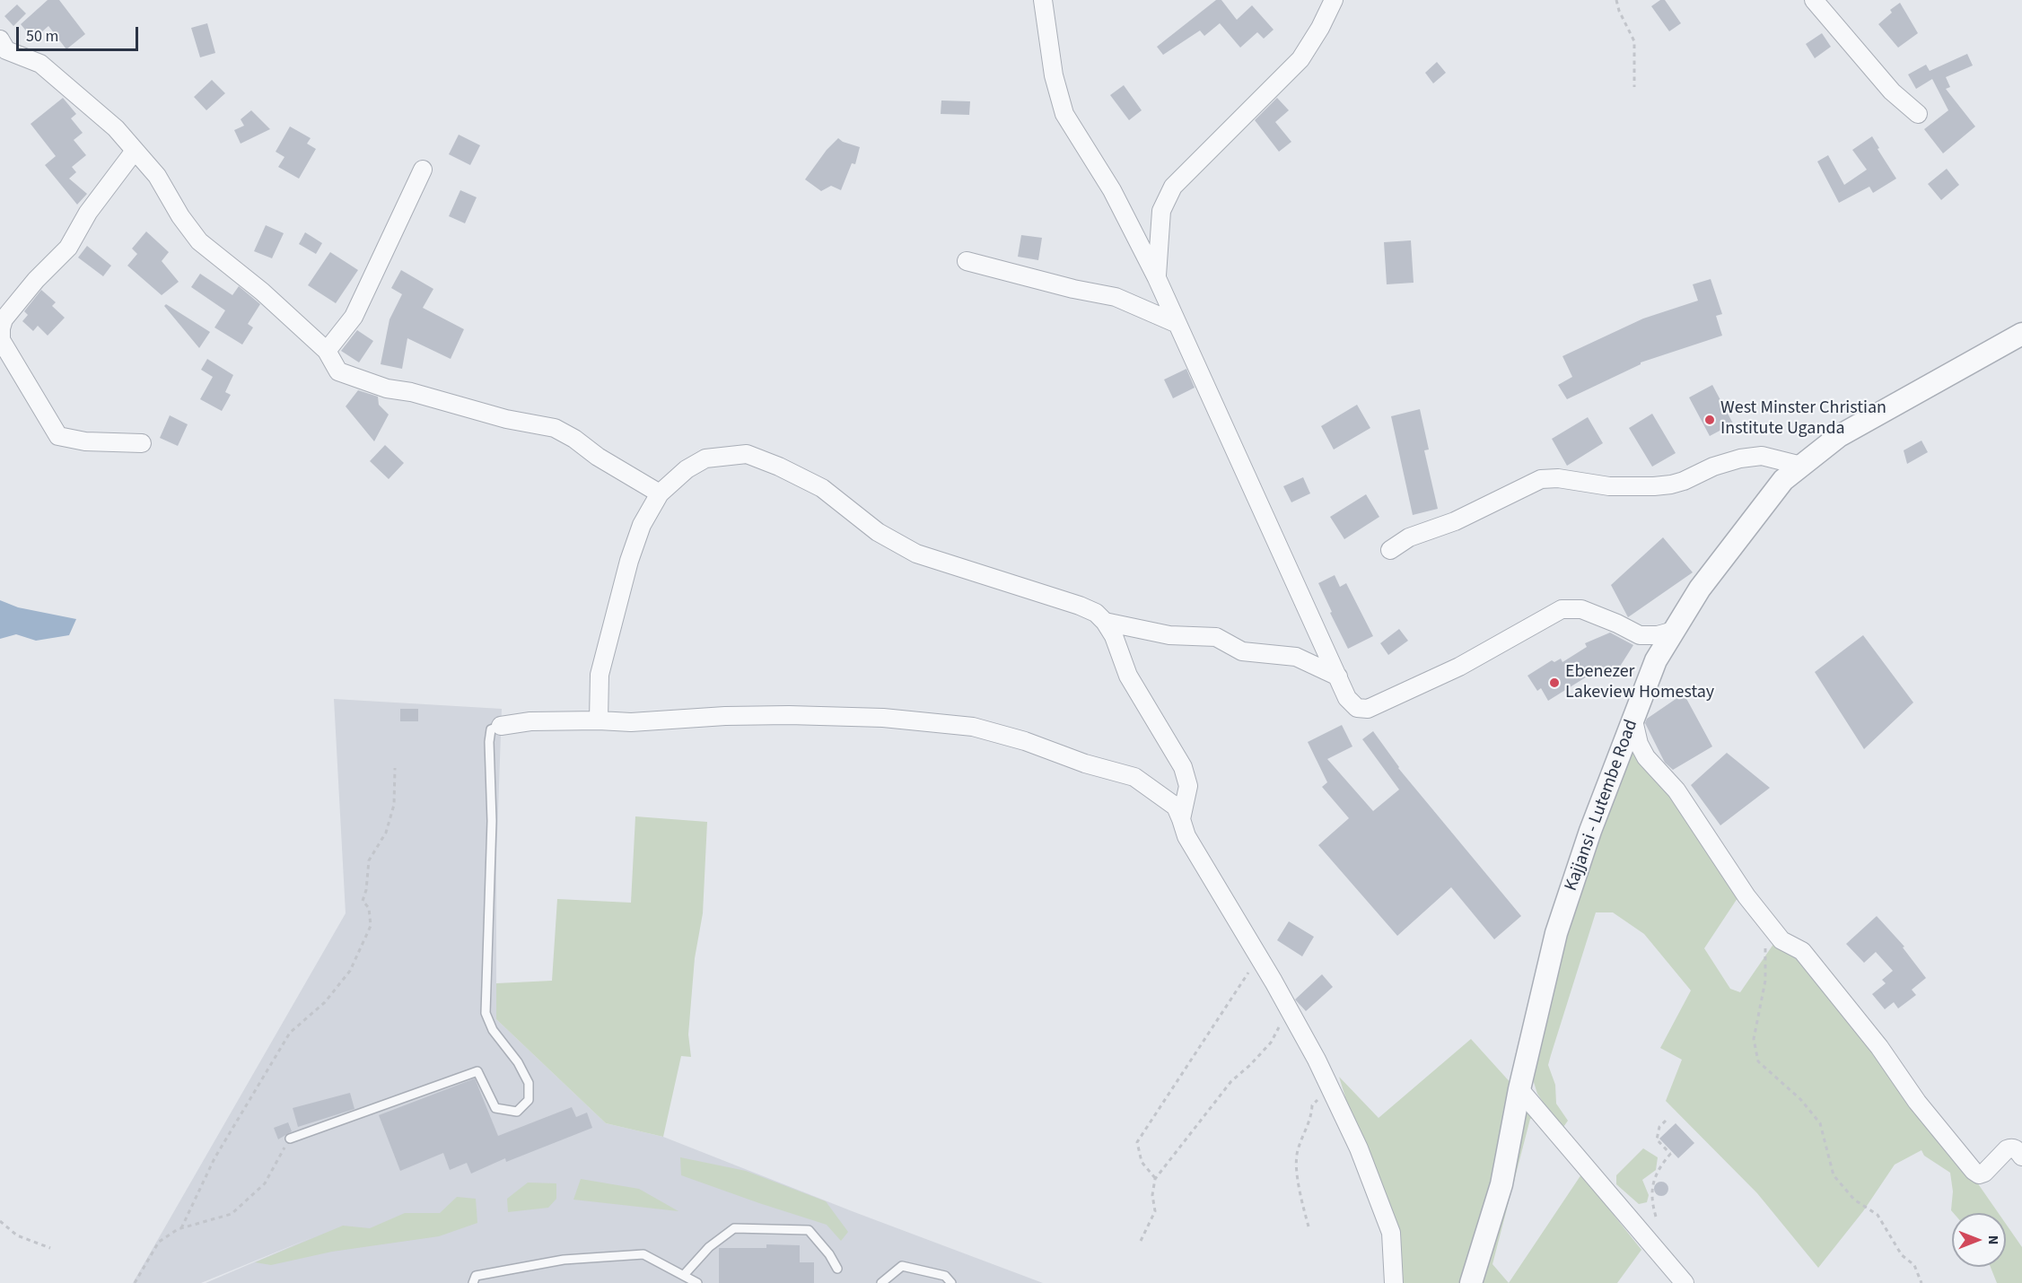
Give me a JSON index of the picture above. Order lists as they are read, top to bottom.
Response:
{
  "streets": {
    "street": ["Kajjansi - Lutembe Road"]
  },
  "places": ["West Minster Christian Institute Uganda", "Ebenezer Lakeview Homestay"],
  "scale_bar": "50 m",
  "north": "right"
}
